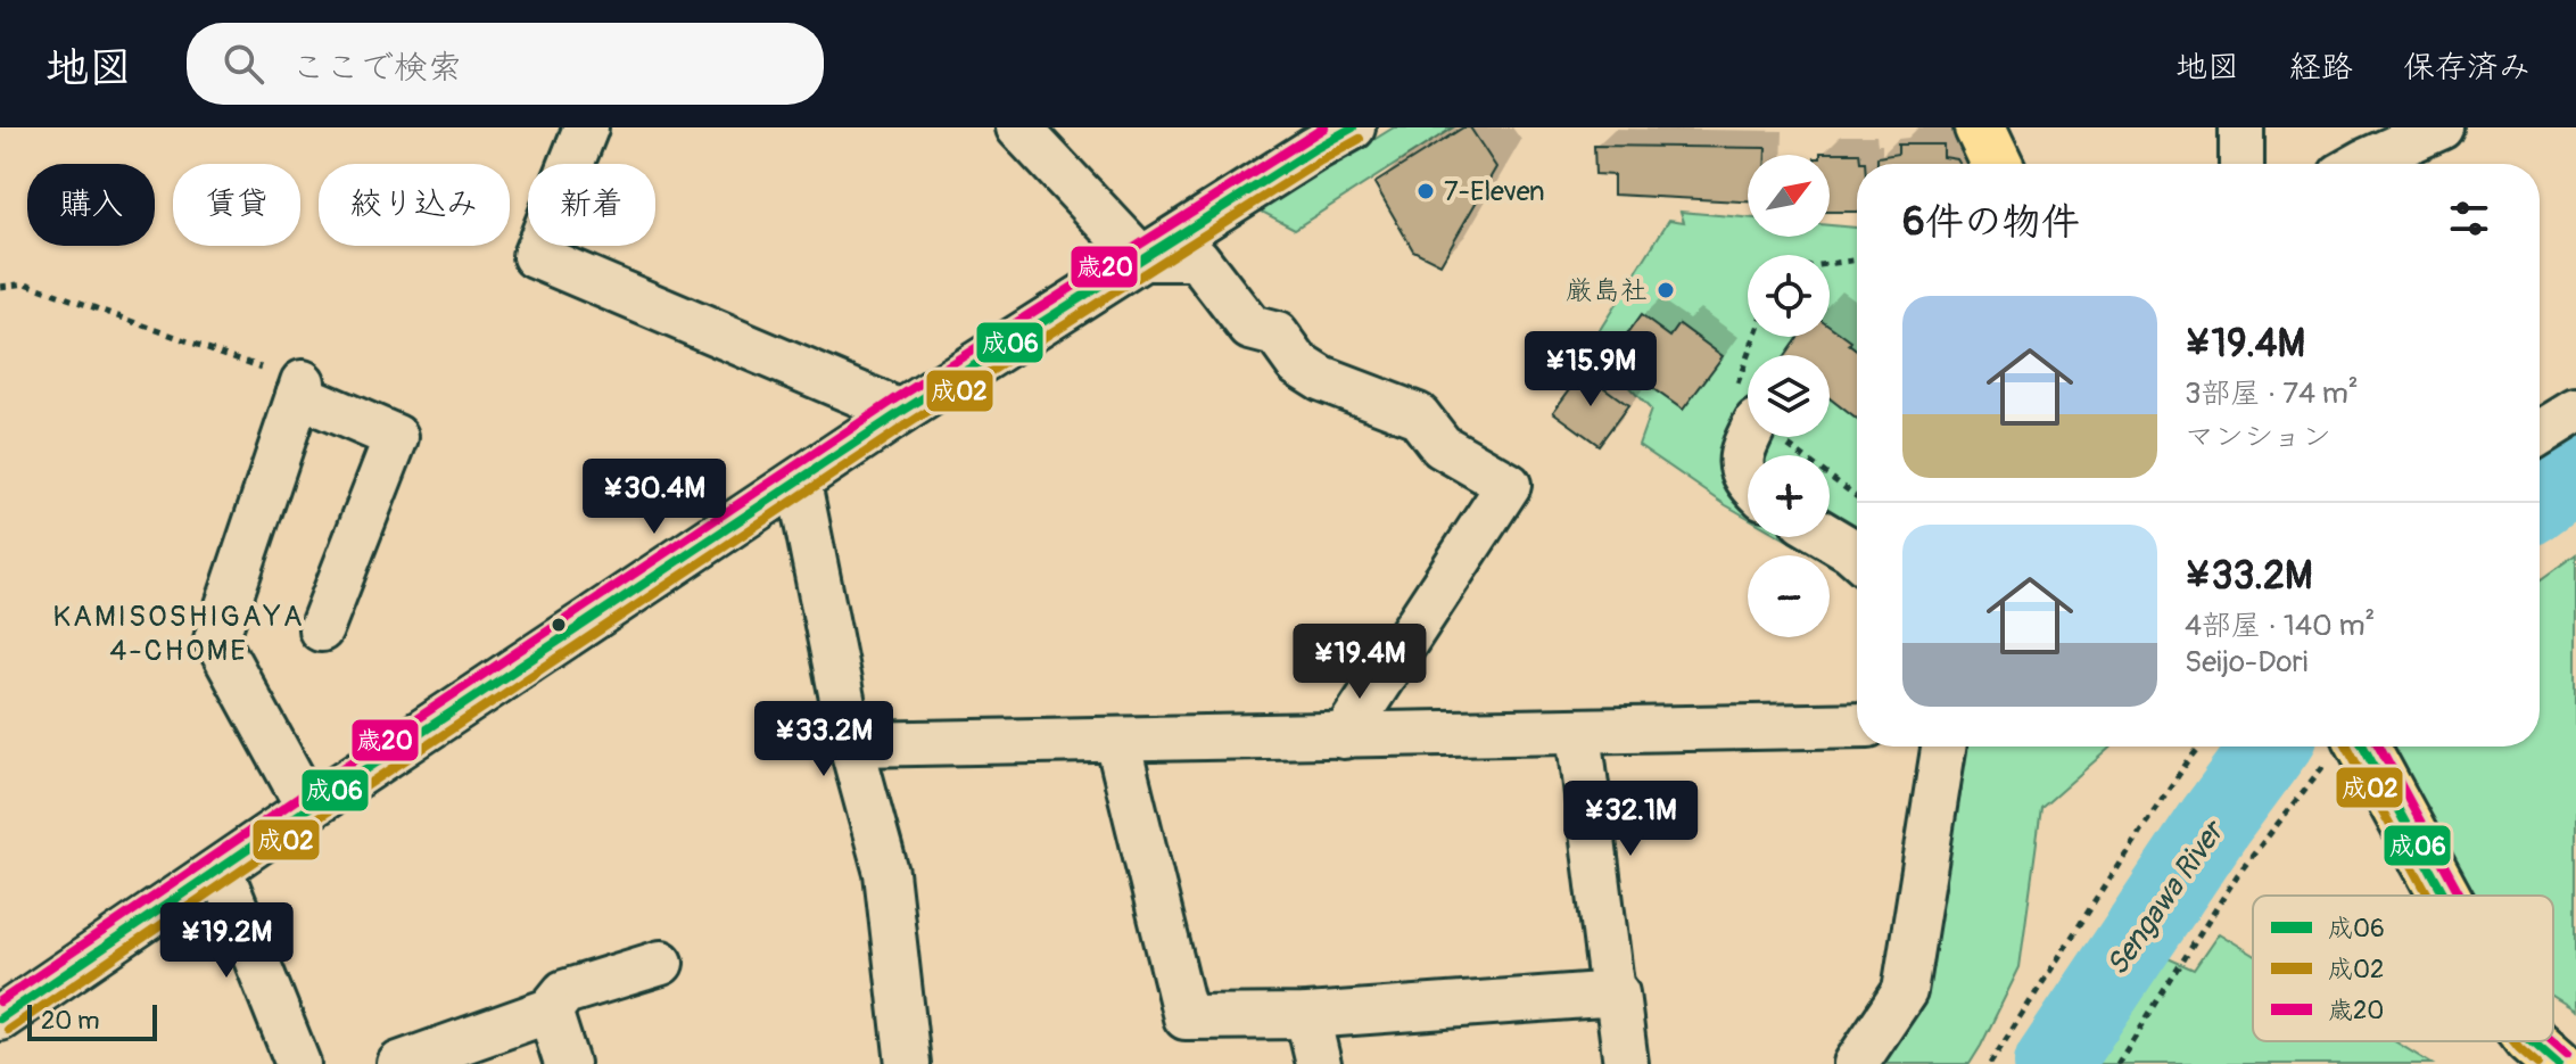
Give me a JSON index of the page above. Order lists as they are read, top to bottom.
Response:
{
  "districts": ["KAMISOSHIGAYA 4-CHOME"],
  "water": ["Sengawa River"],
  "places": ["7-Eleven", "厳島社"],
  "lines": ["transit line 成06", "transit line 歳20", "transit line 成02"],
  "legend": ["成06", "成02", "歳20"],
  "scale_bar": "20 m",
  "north": "top right",
  "page": {
    "header": "地図",
    "search": "ここで検索",
    "nav": ["地図", "経路", "保存済み"],
    "map_buttons": ["+", "−"],
    "chip": [
      "購入",
      "賃貸",
      "絞り込み",
      "新着"
    ],
    "heading": "6件の物件",
    "list": [
      {
        "name": "¥19.4M",
        "note": "3部屋 · 74 m² · マンション"
      },
      {
        "name": "¥33.2M",
        "note": "4部屋 · 140 m² · Seijo-Dori"
      }
    ],
    "price": [
      "¥15.9M",
      "¥30.4M",
      "¥19.4M",
      "¥33.2M",
      "¥32.1M",
      "¥19.2M"
    ],
    "scale": "20 m"
  }
}
